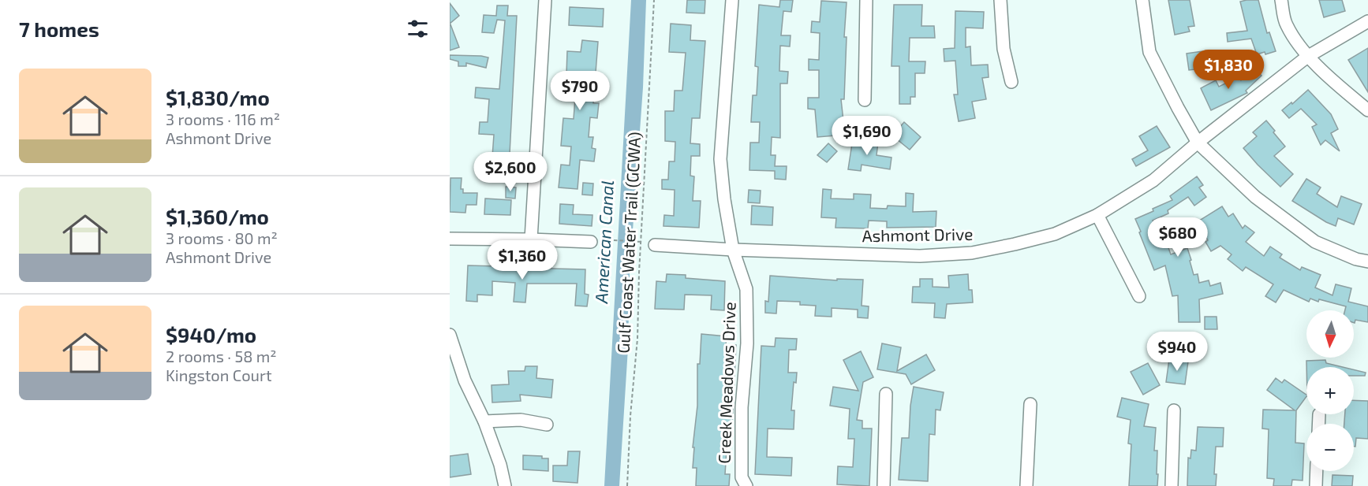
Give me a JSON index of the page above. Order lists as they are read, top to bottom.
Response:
{
  "streets": {
    "street": ["Ashmont Drive", "Creek Meadows Drive"],
    "path": ["Gulf Coast Water Trail (GCWA)"]
  },
  "crossings": [
    ["Ashmont Drive", "Creek Meadows Drive"]
  ],
  "water": ["American Canal"],
  "north": "bottom",
  "page": {
    "heading": "7 homes",
    "price": [
      "$1,830",
      "$790",
      "$1,690",
      "$2,600",
      "$680",
      "$1,360",
      "$940"
    ],
    "list": [
      {
        "name": "$1,830/mo",
        "note": "3 rooms · 116 m² · Ashmont Drive"
      },
      {
        "name": "$1,360/mo",
        "note": "3 rooms · 80 m² · Ashmont Drive"
      },
      {
        "name": "$940/mo",
        "note": "2 rooms · 58 m² · Kingston Court"
      }
    ],
    "map_buttons": ["+", "−"]
  }
}
